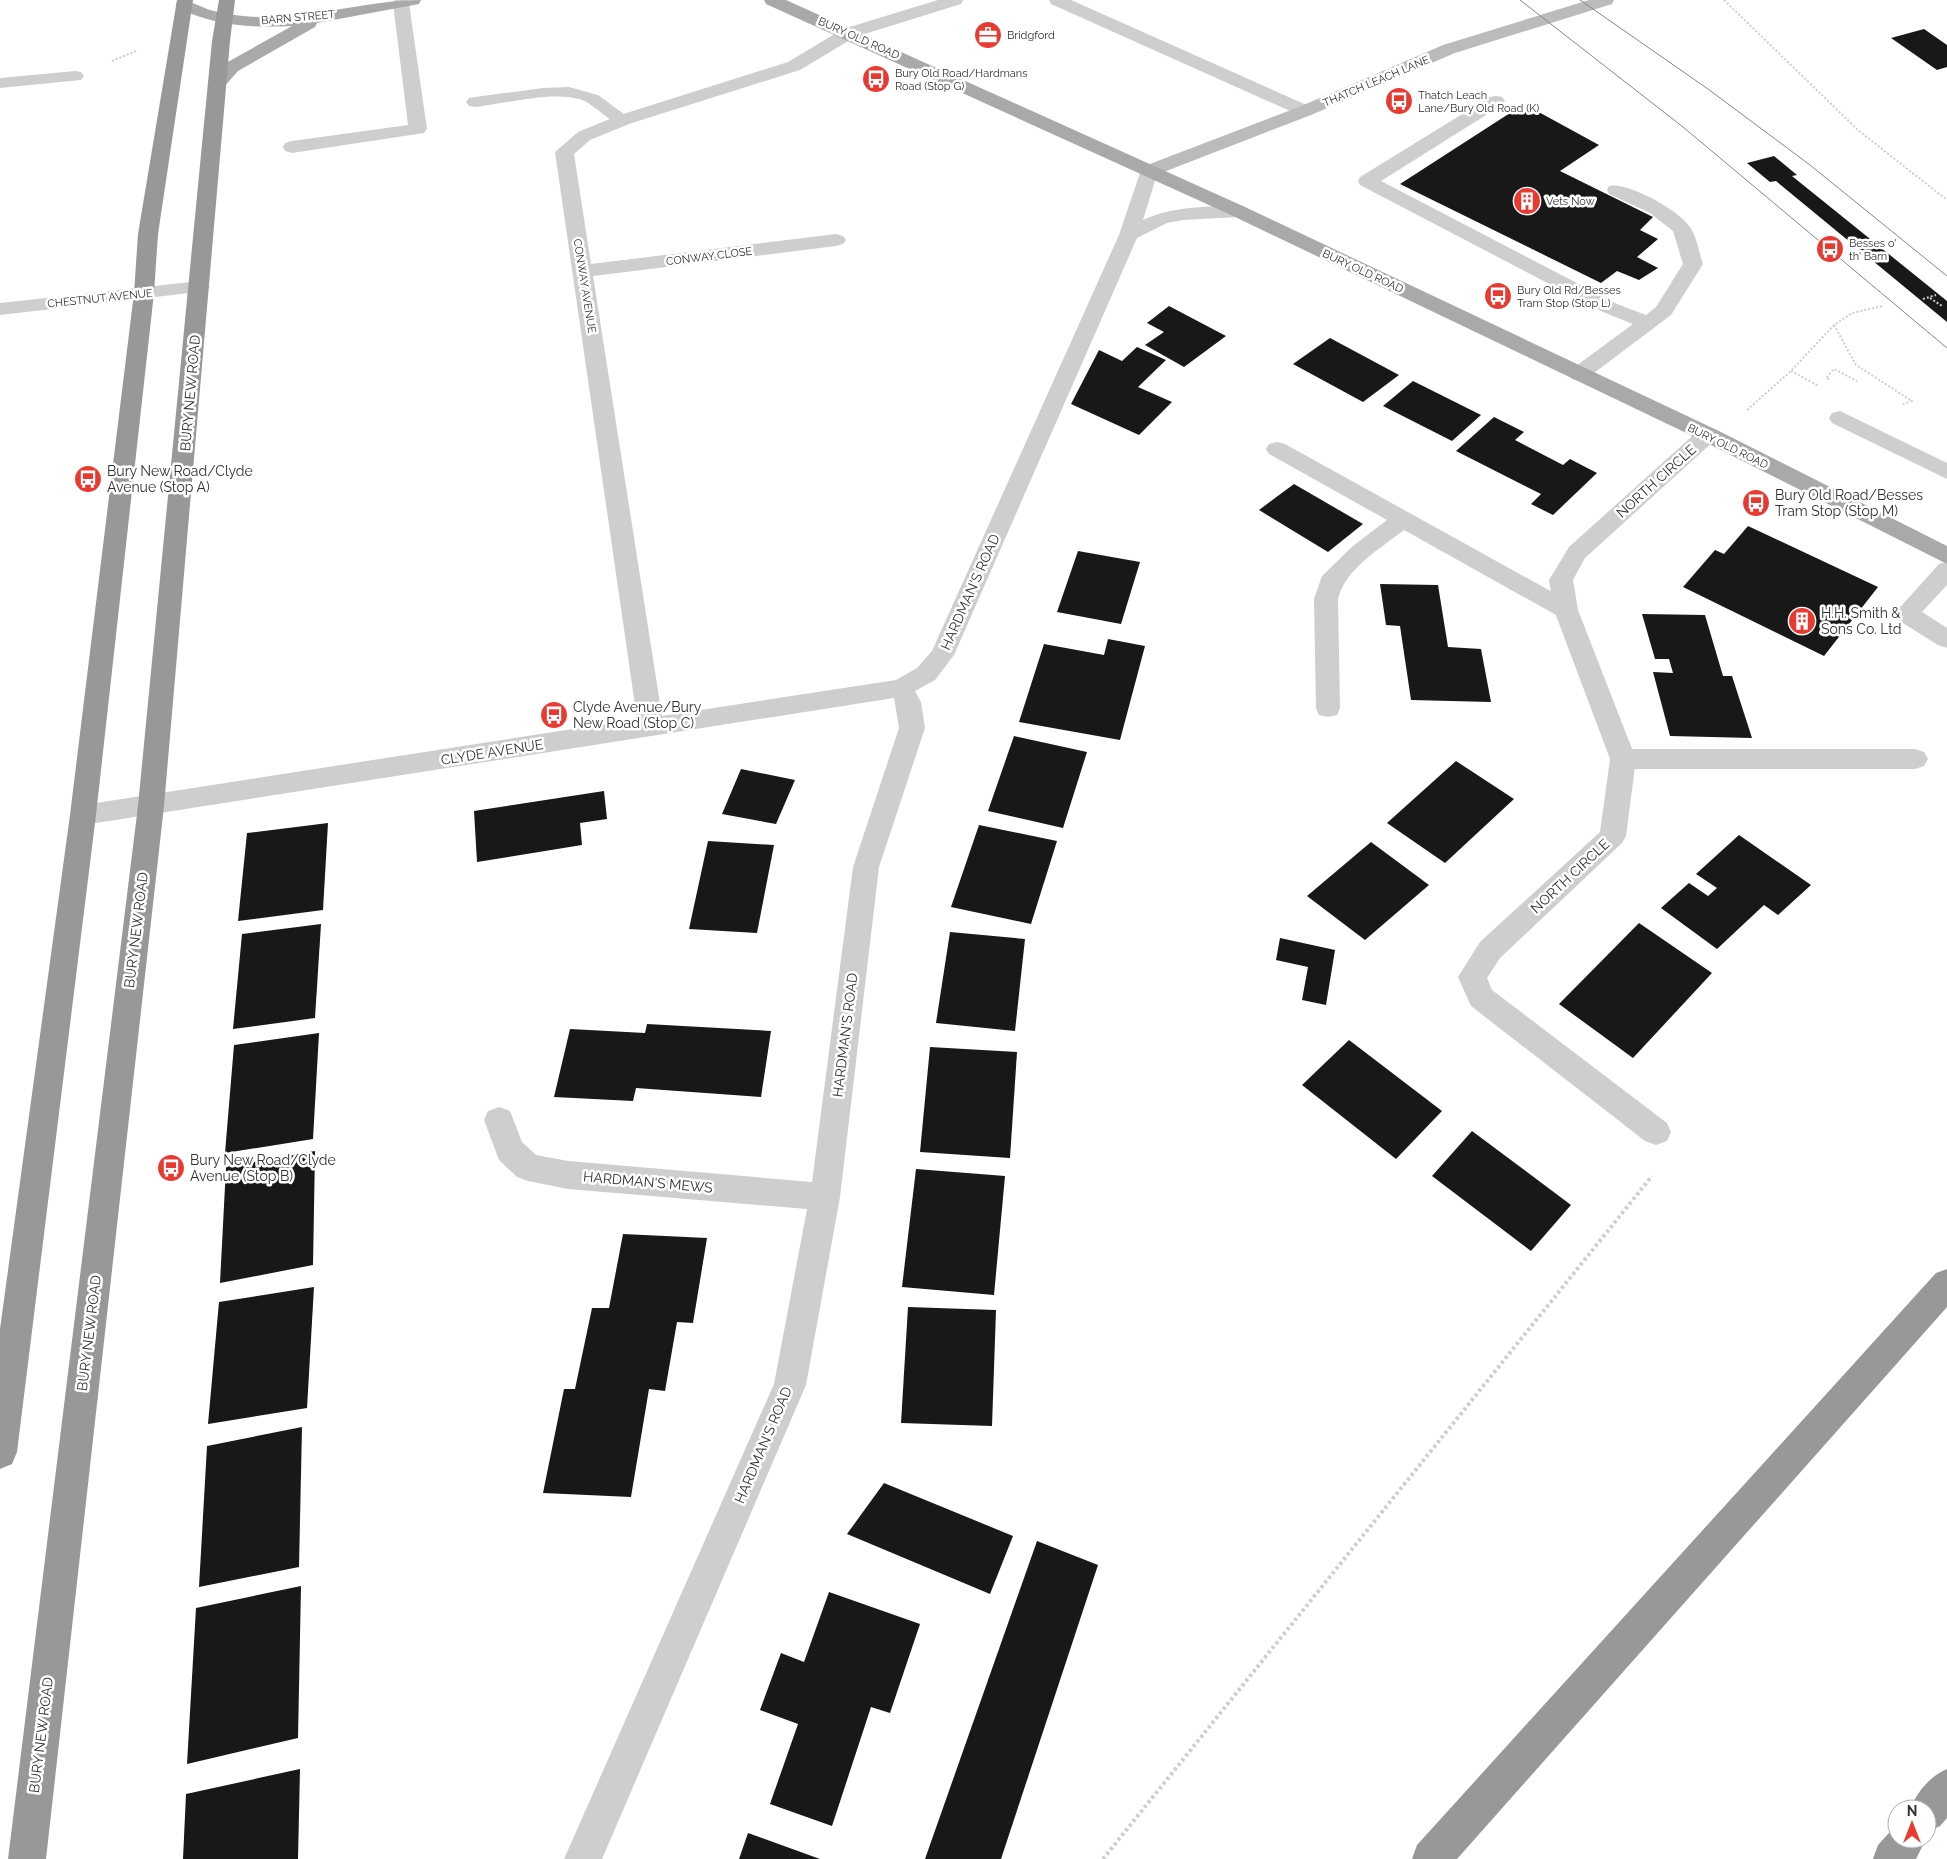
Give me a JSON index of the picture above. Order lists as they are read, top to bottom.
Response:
{
  "streets": {
    "highway": ["BURY NEW ROAD"],
    "main road": ["BARN STREET", "BURY OLD ROAD"],
    "street": [
      "THATCH LEACH LANE",
      "CONWAY CLOSE",
      "CONWAY AVENUE",
      "CHESTNUT AVENUE",
      "NORTH CIRCLE",
      "HARDMAN'S ROAD",
      "CLYDE AVENUE",
      "HARDMAN'S MEWS"
    ]
  },
  "crossings": [
    ["BARN STREET", "BURY NEW ROAD"],
    ["BURY OLD ROAD", "THATCH LEACH LANE"],
    ["BURY OLD ROAD", "CONWAY AVENUE"],
    ["BURY OLD ROAD", "NORTH CIRCLE"],
    ["BURY OLD ROAD", "HARDMAN'S ROAD"],
    ["THATCH LEACH LANE", "HARDMAN'S ROAD"],
    ["CONWAY CLOSE", "CONWAY AVENUE"],
    ["CONWAY AVENUE", "CLYDE AVENUE"],
    ["CHESTNUT AVENUE", "BURY NEW ROAD"],
    ["BURY NEW ROAD", "CLYDE AVENUE"],
    ["HARDMAN'S ROAD", "CLYDE AVENUE"],
    ["HARDMAN'S ROAD", "HARDMAN'S MEWS"]
  ],
  "places": {
    "office": ["Bridgford"],
    "bus stop": [
      "Bury Old Road/Hardmans Road (Stop G)",
      "Thatch Leach Lane/Bury Old Road (K)",
      "Besses o' th' Barn",
      "Bury Old Rd/Besses Tram Stop (Stop L)",
      "Bury New Road/Clyde Avenue (Stop A)",
      "Bury Old Road/Besses Tram Stop (Stop M)",
      "Clyde Avenue/Bury New Road (Stop C)",
      "Bury New Road/Clyde Avenue (Stop B)"
    ],
    "building": ["Vets Now", "H.H. Smith & Sons Co. Ltd"]
  },
  "north": "top"
}
